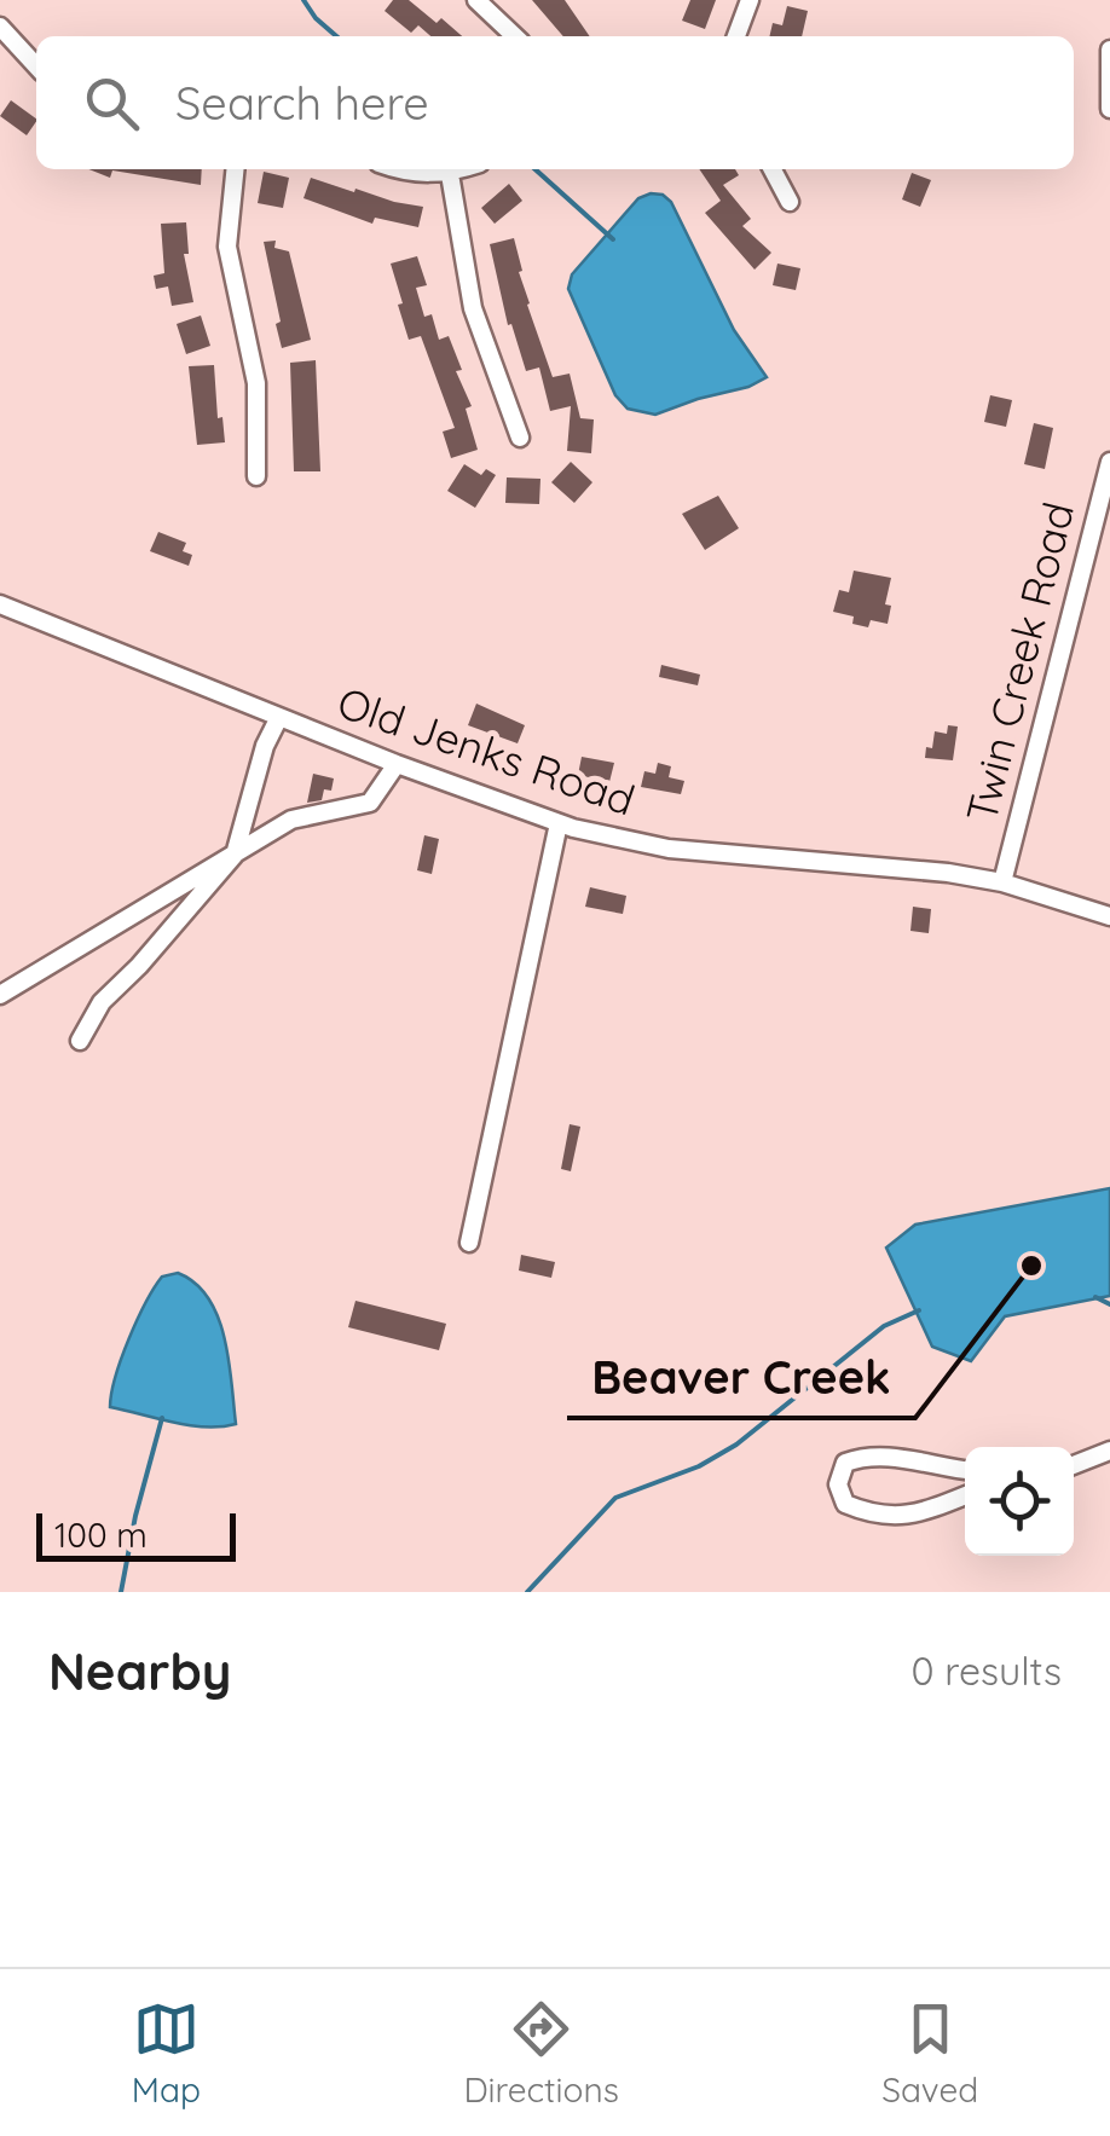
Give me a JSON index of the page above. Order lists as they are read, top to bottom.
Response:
{
  "streets": {
    "street": ["Twin Creek Road", "Old Jenks Road"]
  },
  "crossings": [
    ["Twin Creek Road", "Old Jenks Road"]
  ],
  "places": ["Beaver Creek"],
  "scale_bar": "100 m",
  "page": {
    "search": "Search here",
    "scale": "100 m",
    "heading": ["Nearby", "0 results"],
    "nav": ["Map", "Directions", "Saved"]
  }
}
